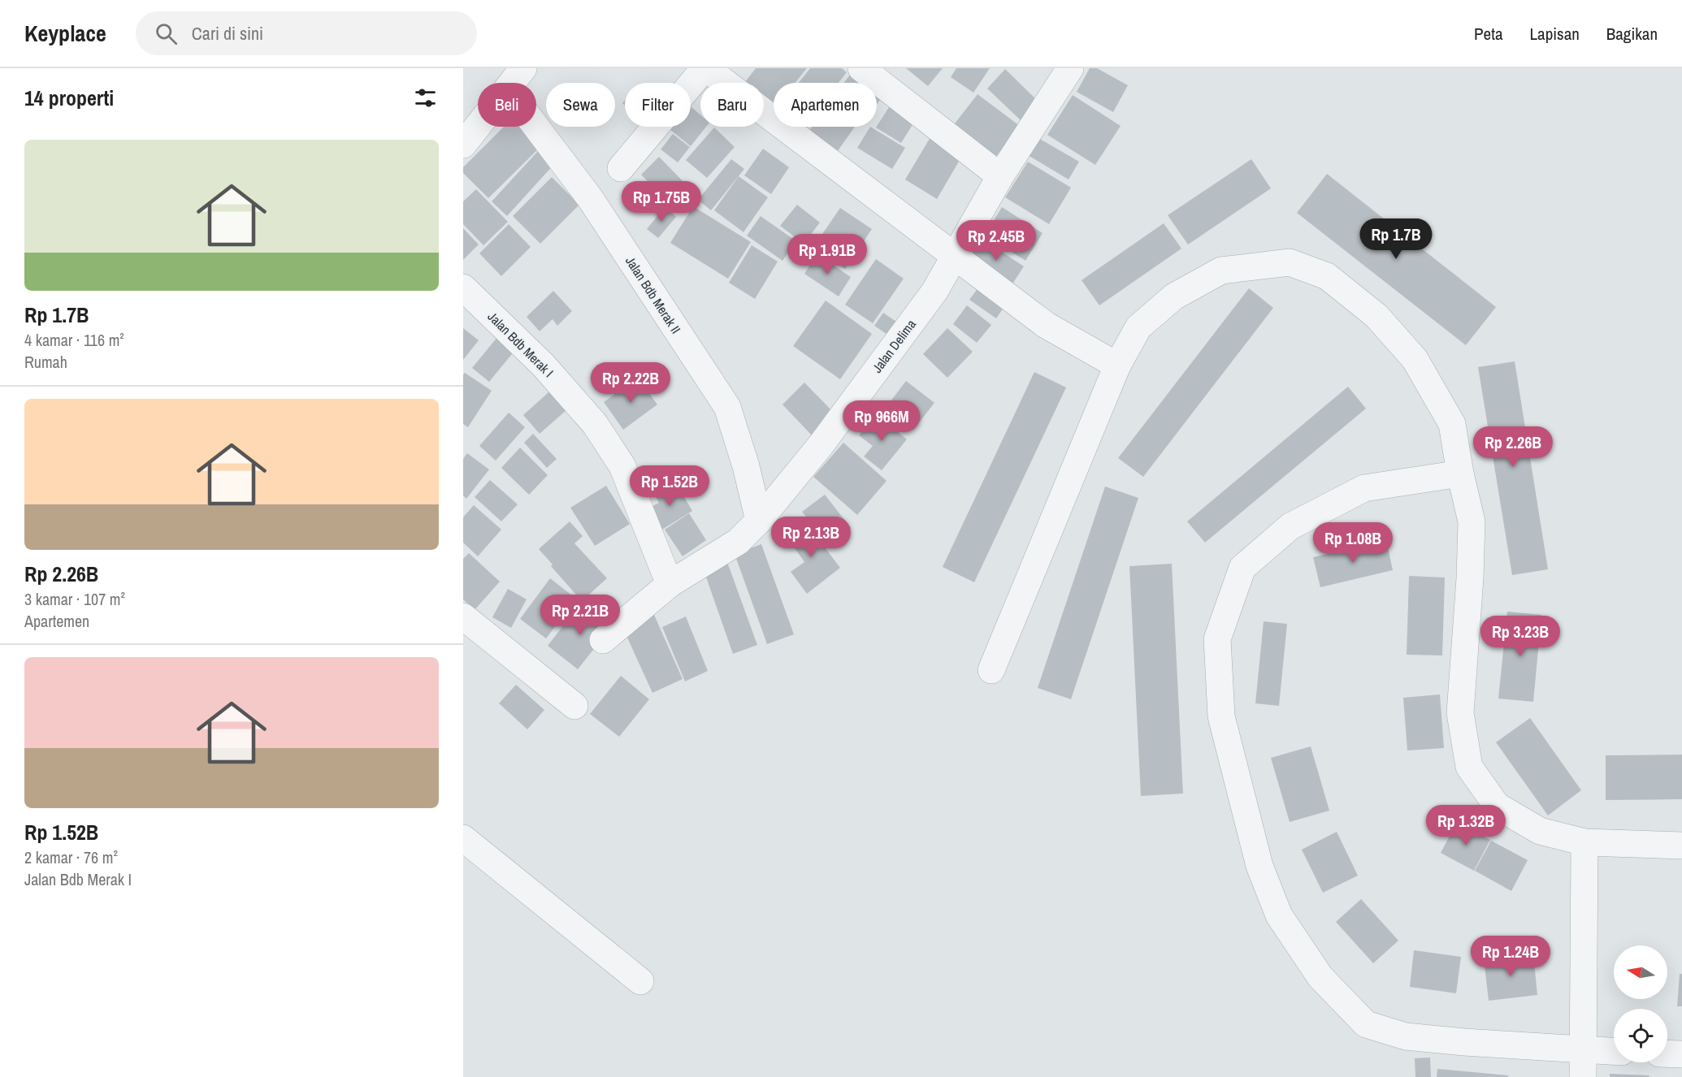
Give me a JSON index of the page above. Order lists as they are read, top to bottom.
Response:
{
  "streets": {
    "street": ["Jalan Bdb Merak II", "Jalan Bdb Merak I", "Jalan Delima"]
  },
  "crossings": [
    ["Jalan Bdb Merak II", "Jalan Delima"],
    ["Jalan Bdb Merak I", "Jalan Delima"]
  ],
  "north": "left",
  "page": {
    "header": "Keyplace",
    "search": "Cari di sini",
    "nav": ["Peta", "Lapisan", "Bagikan"],
    "heading": "14 properti",
    "chip": [
      "Beli",
      "Sewa",
      "Filter",
      "Baru",
      "Apartemen"
    ],
    "list": [
      {
        "name": "Rp 1.7B",
        "note": "4 kamar · 116 m² · Rumah"
      },
      {
        "name": "Rp 2.26B",
        "note": "3 kamar · 107 m² · Apartemen"
      },
      {
        "name": "Rp 1.52B",
        "note": "2 kamar · 76 m² · Jalan Bdb Merak I"
      }
    ],
    "price": [
      "Rp 1.75B",
      "Rp 1.7B",
      "Rp 2.45B",
      "Rp 1.91B",
      "Rp 2.22B",
      "Rp 966M",
      "Rp 2.26B",
      "Rp 1.52B",
      "Rp 2.13B",
      "Rp 1.08B",
      "Rp 2.21B",
      "Rp 3.23B",
      "Rp 1.32B",
      "Rp 1.24B"
    ]
  }
}
